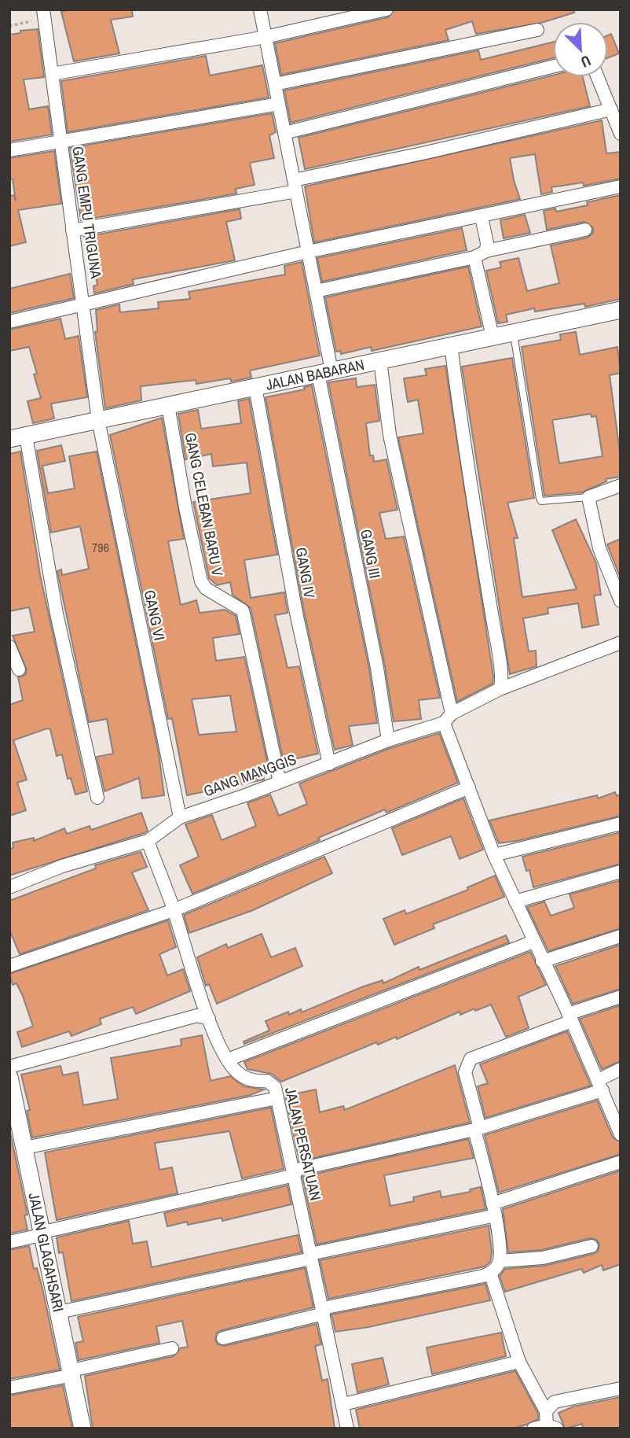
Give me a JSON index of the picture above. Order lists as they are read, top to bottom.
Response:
{
  "streets": {
    "street": [
      "GANG EMPU TRIGUNA",
      "JALAN BABARAN",
      "GANG CELEBAN BARU V",
      "GANG III",
      "GANG IV",
      "GANG VI",
      "GANG MANGGIS",
      "JALAN PERSATUAN",
      "JALAN GLAGAHSARI"
    ]
  },
  "crossings": [
    ["GANG EMPU TRIGUNA", "JALAN BABARAN"],
    ["GANG EMPU TRIGUNA", "GANG VI"],
    ["JALAN BABARAN", "GANG CELEBAN BARU V"],
    ["JALAN BABARAN", "GANG III"],
    ["JALAN BABARAN", "GANG IV"],
    ["JALAN BABARAN", "GANG VI"],
    ["GANG CELEBAN BARU V", "GANG MANGGIS"],
    ["GANG III", "GANG MANGGIS"],
    ["GANG IV", "GANG MANGGIS"],
    ["GANG VI", "GANG MANGGIS"],
    ["GANG MANGGIS", "JALAN PERSATUAN"]
  ],
  "house_numbers": ["796"],
  "north": "bottom right"
}
